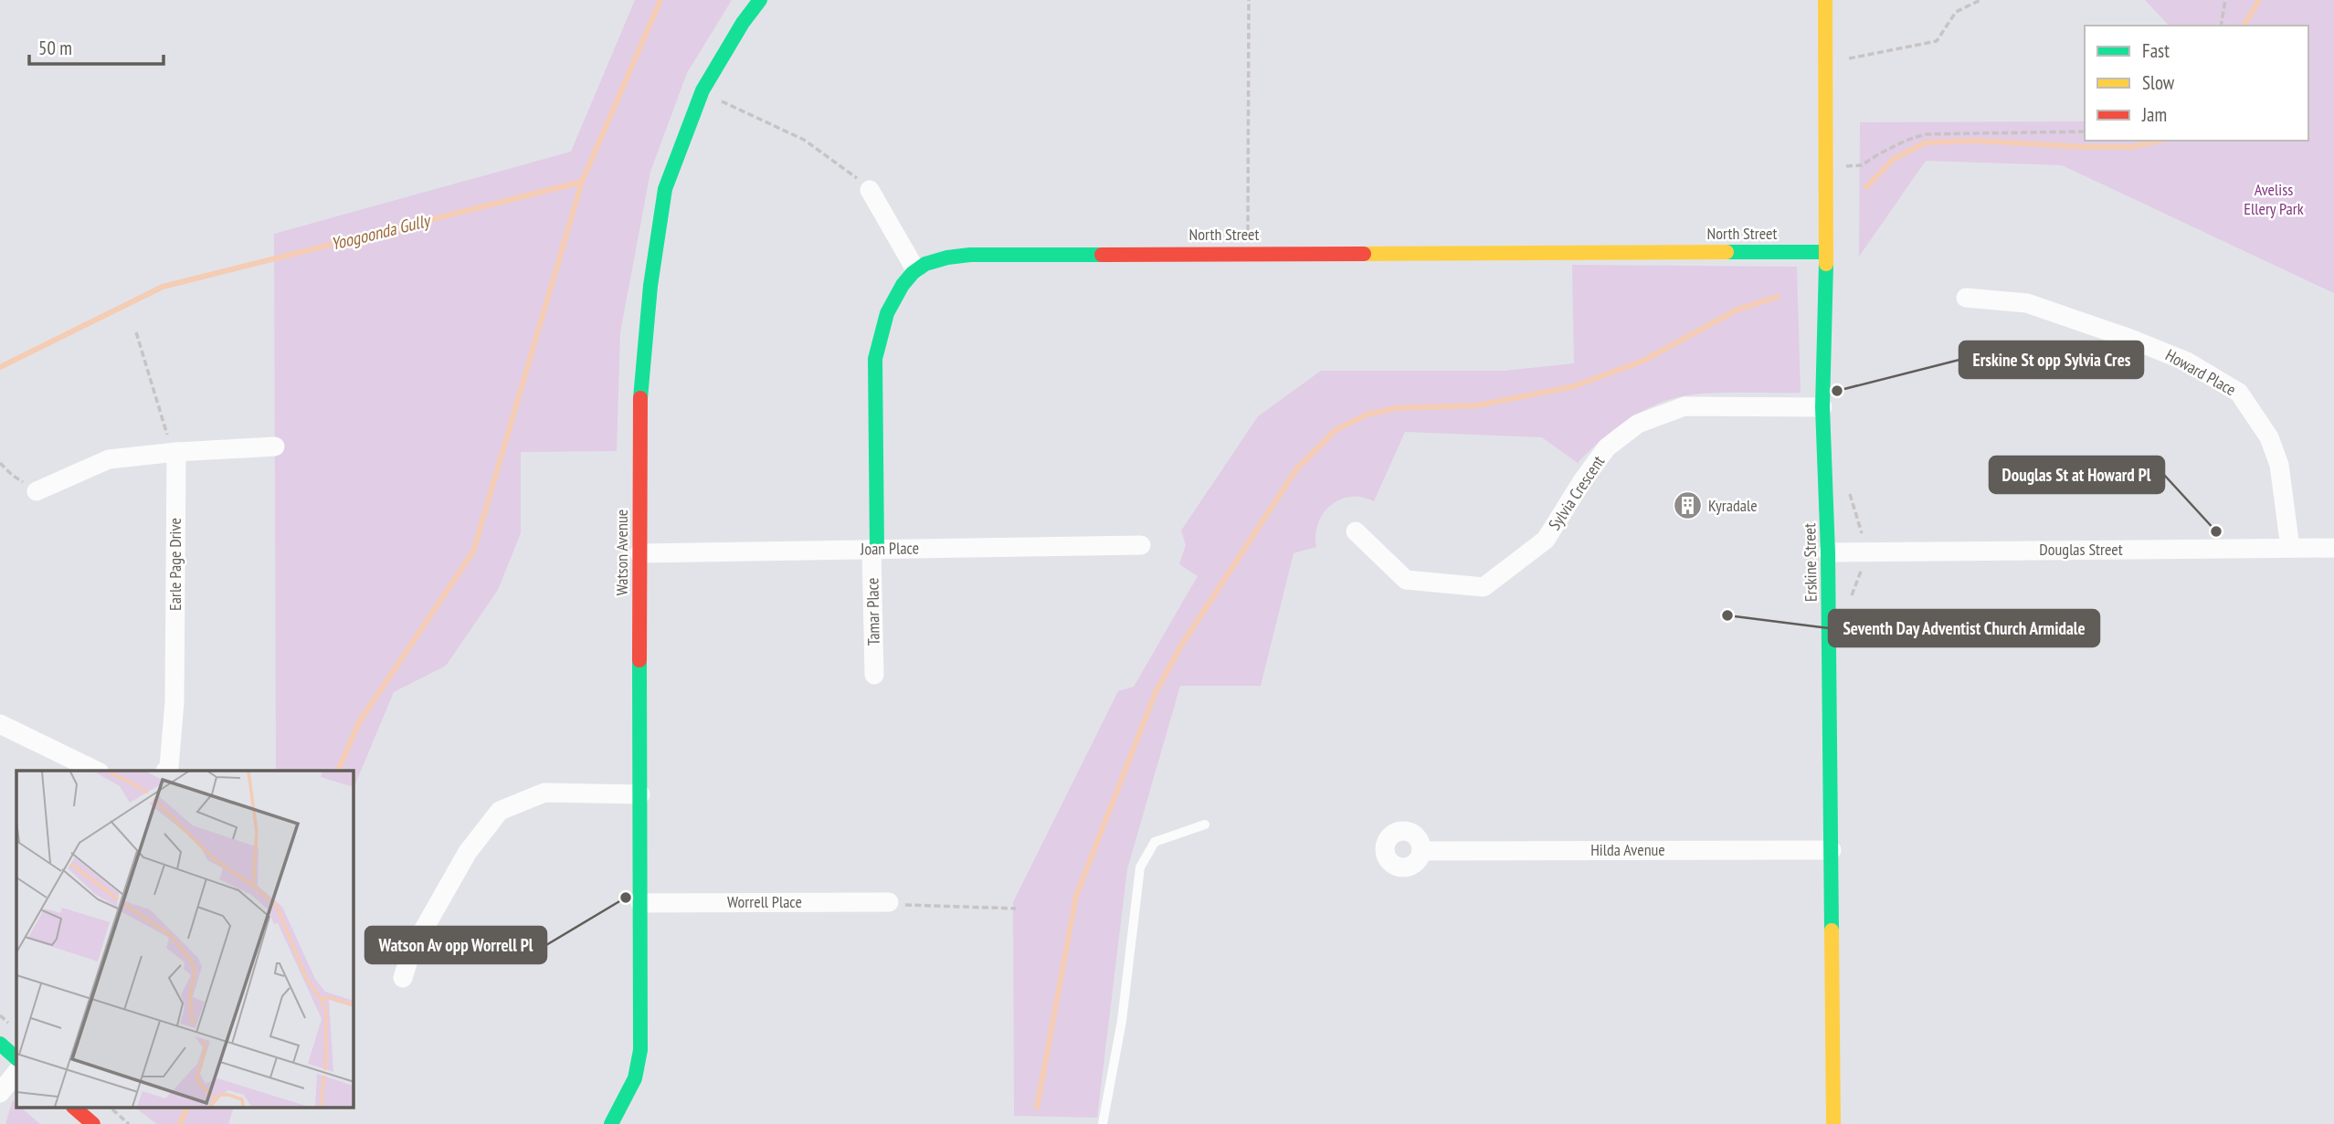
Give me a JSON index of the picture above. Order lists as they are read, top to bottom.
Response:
{
  "streets": {
    "street": [
      "North Street",
      "Howard Place",
      "Sylvia Crescent",
      "Joan Place",
      "Douglas Street",
      "Watson Avenue",
      "Erskine Street",
      "Earle Page Drive",
      "Tamar Place",
      "Hilda Avenue",
      "Worrell Place"
    ]
  },
  "crossings": [
    ["North Street", "Erskine Street"],
    ["Howard Place", "Douglas Street"],
    ["Sylvia Crescent", "Erskine Street"],
    ["Joan Place", "Watson Avenue"],
    ["Joan Place", "Tamar Place"],
    ["Douglas Street", "Erskine Street"],
    ["Watson Avenue", "Worrell Place"],
    ["Erskine Street", "Hilda Avenue"]
  ],
  "water": ["Yoogoonda Gully"],
  "parks": ["Aveliss Ellery Park"],
  "places": {
    "other": [
      "Erskine St opp Sylvia Cres",
      "Douglas St at Howard Pl",
      "Seventh Day Adventist Church Armidale",
      "Watson Av opp Worrell Pl"
    ],
    "building": ["Kyradale"]
  },
  "legend": ["Fast", "Slow", "Jam"],
  "scale_bar": "50 m"
}
